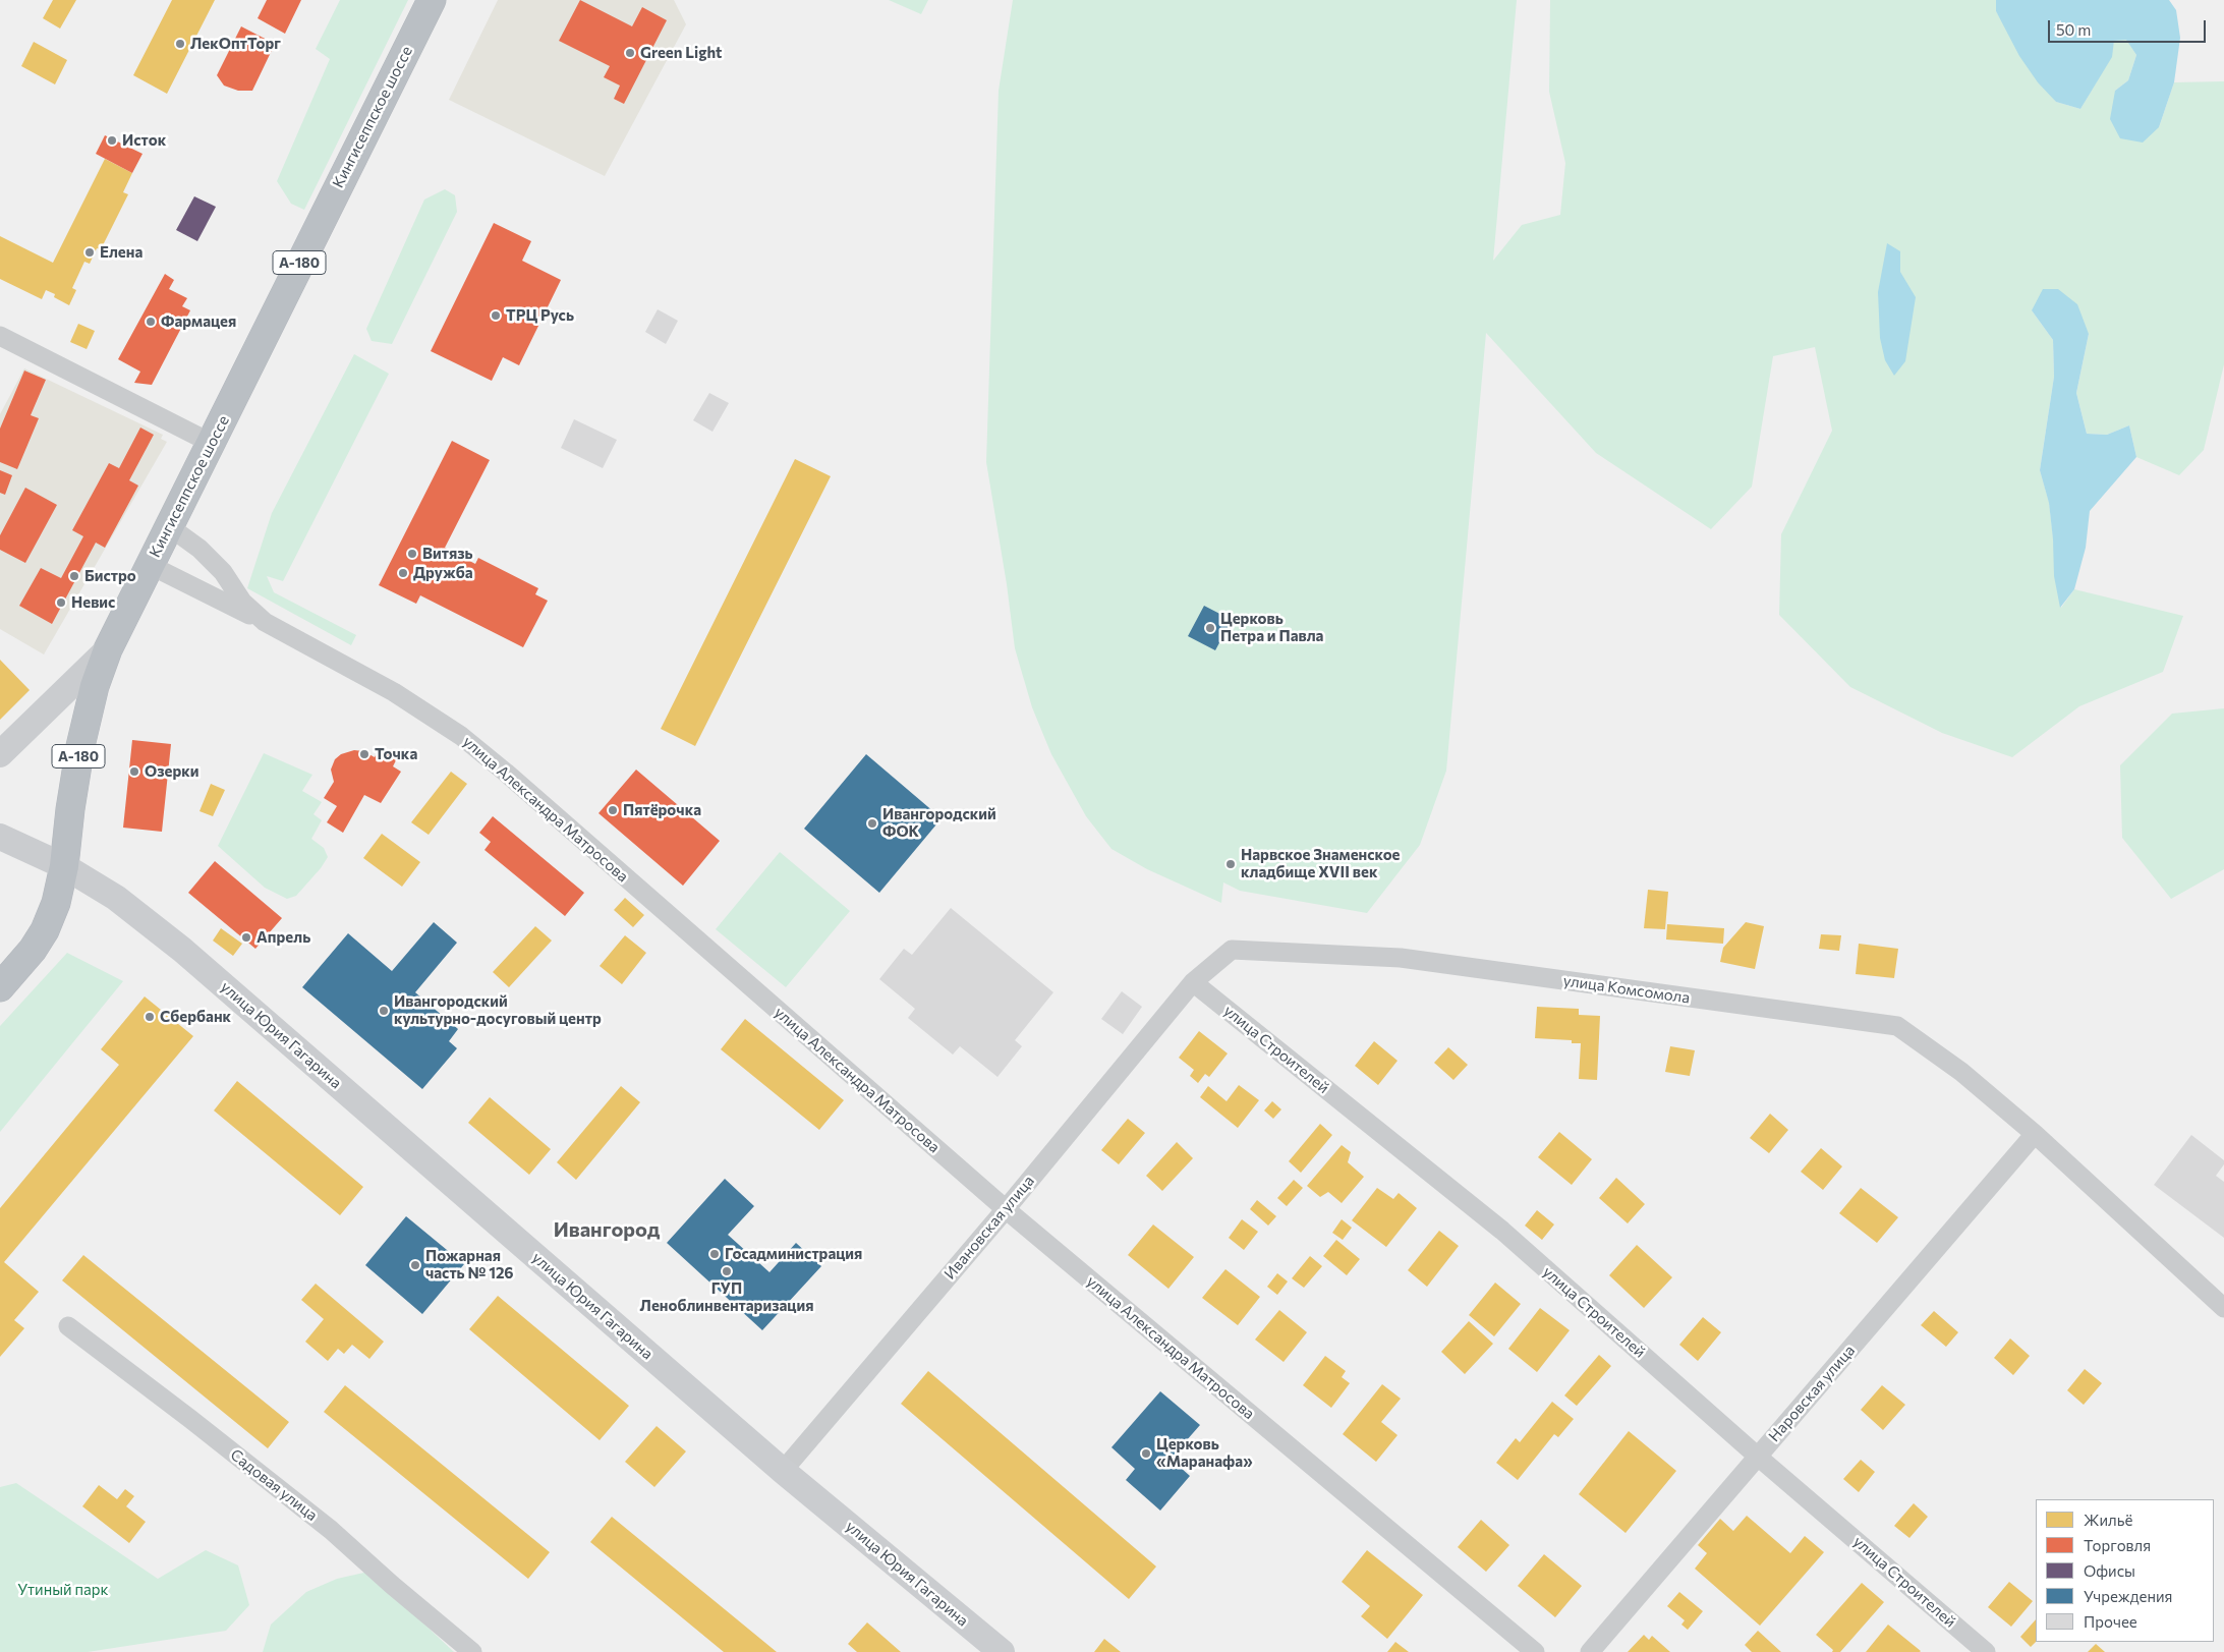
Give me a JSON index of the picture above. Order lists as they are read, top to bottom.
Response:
{
  "streets": {
    "highway": ["Кингисеппское шоссе", "А-180"],
    "street": [
      "улица Александра Матросова",
      "улица Комсомола",
      "улица Юрия Гагарина",
      "улица Строителей",
      "Ивановская улица",
      "Наровская улица",
      "Садовая улица"
    ]
  },
  "crossings": [
    ["Кингисеппское шоссе", "улица Александра Матросова"],
    ["Кингисеппское шоссе", "улица Юрия Гагарина"],
    ["улица Александра Матросова", "Ивановская улица"],
    ["улица Комсомола", "улица Строителей"],
    ["улица Комсомола", "Ивановская улица"],
    ["улица Комсомола", "Наровская улица"],
    ["улица Юрия Гагарина", "Ивановская улица"],
    ["улица Строителей", "Ивановская улица"],
    ["улица Строителей", "Наровская улица"]
  ],
  "districts": ["Ивангород"],
  "parks": ["Утиный парк"],
  "places": [
    "ЛекОптТорг",
    "Green Light",
    "Исток",
    "Елена",
    "ТРЦ Русь",
    "Фармацея",
    "Витязь",
    "Дружба",
    "Бистро",
    "Невис",
    "Церковь Петра и Павла",
    "Точка",
    "Озерки",
    "Пятёрочка",
    "Ивангородский ФОК",
    "Нарвское Знаменское кладбище XVII век",
    "Апрель",
    "Ивангородский культурно-досуговый центр",
    "Сбербанк",
    "Госадминистрация",
    "Пожарная часть № 126",
    "ГУП Леноблинвентаризация",
    "Церковь «Маранафа»"
  ],
  "legend": [
    "Жильё",
    "Торговля",
    "Офисы",
    "Учреждения",
    "Прочее"
  ],
  "scale_bar": "50 m"
}
